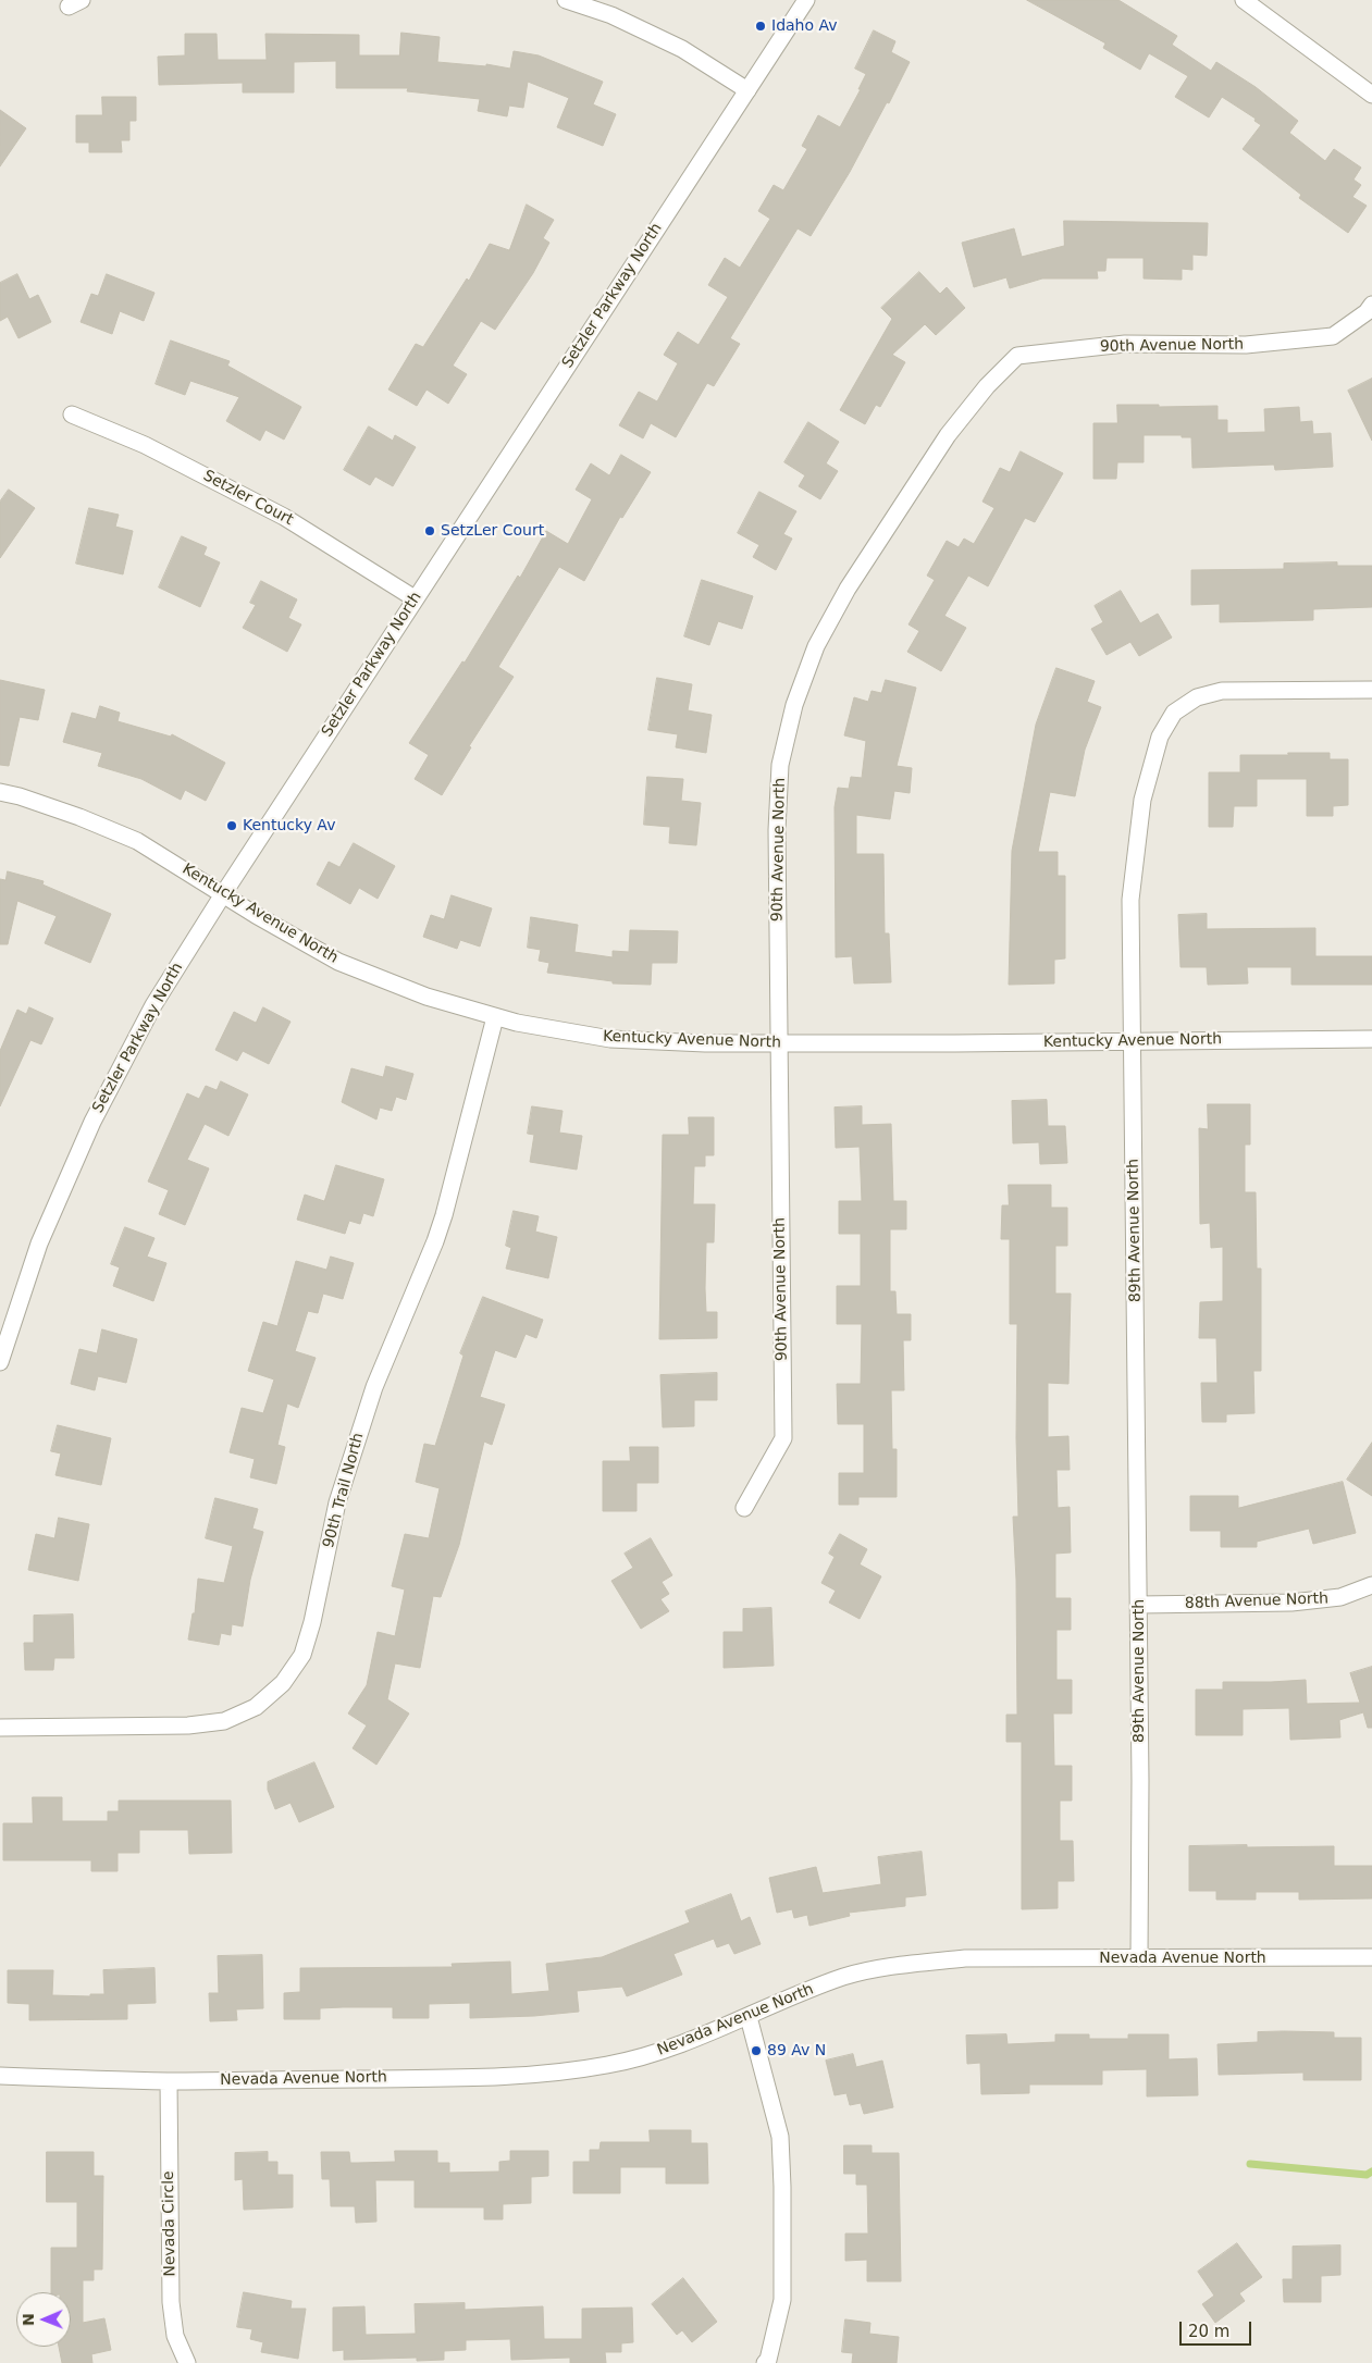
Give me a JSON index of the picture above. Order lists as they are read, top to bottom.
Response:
{
  "streets": {
    "street": [
      "Setzler Parkway North",
      "90th Avenue North",
      "Setzler Court",
      "Kentucky Avenue North",
      "89th Avenue North",
      "90th Trail North",
      "88th Avenue North",
      "Nevada Avenue North",
      "Nevada Circle"
    ]
  },
  "crossings": [
    ["Setzler Parkway North", "Setzler Court"],
    ["Setzler Parkway North", "Kentucky Avenue North"],
    ["90th Avenue North", "Kentucky Avenue North"],
    ["Kentucky Avenue North", "89th Avenue North"],
    ["Kentucky Avenue North", "90th Trail North"],
    ["89th Avenue North", "88th Avenue North"],
    ["89th Avenue North", "Nevada Avenue North"],
    ["Nevada Avenue North", "Nevada Circle"]
  ],
  "places": [
    "Idaho Av",
    "SetzLer Court",
    "Kentucky Av",
    "89 Av N"
  ],
  "scale_bar": "20 m",
  "north": "left"
}
